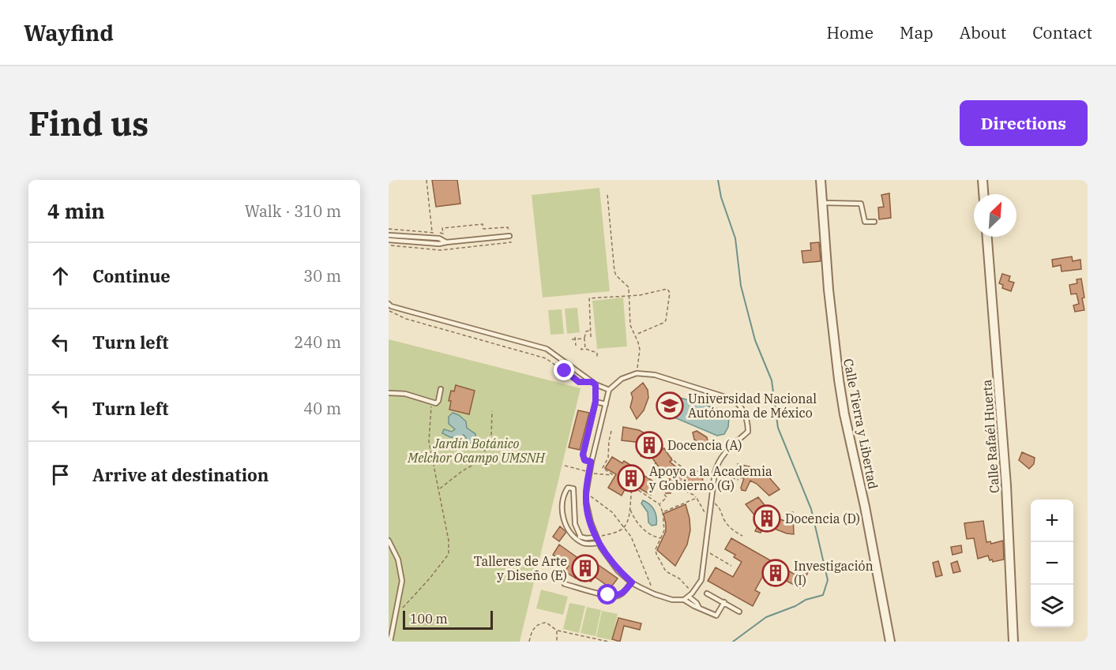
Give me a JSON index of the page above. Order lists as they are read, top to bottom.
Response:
{
  "streets": {
    "street": ["Calle Tierra y Libertad", "Calle Rafaél Huerta"]
  },
  "parks": ["Jardín Botánico Melchor Ocampo UMSNH"],
  "places": {
    "school or university": ["Universidad Nacional Autónoma de México"],
    "building": [
      "Docencia (A)",
      "Apoyo a la Academia y Gobierno (G)",
      "Docencia (D)",
      "Talleres de Arte y Diseño (E)",
      "Investigación (I)"
    ]
  },
  "scale_bar": "100 m",
  "north": "top right",
  "page": {
    "header": "Wayfind",
    "nav": [
      "Home",
      "Map",
      "About",
      "Contact"
    ],
    "buttons": "Directions",
    "title": "Find us",
    "heading": ["4 min", "Walk · 310 m"],
    "list": [
      ["Continue", "30 m"],
      ["Turn left", "240 m"],
      ["Turn left", "40 m"],
      "Arrive at destination"
    ],
    "map_buttons": ["+", "−"],
    "scale": "100 m"
  }
}
